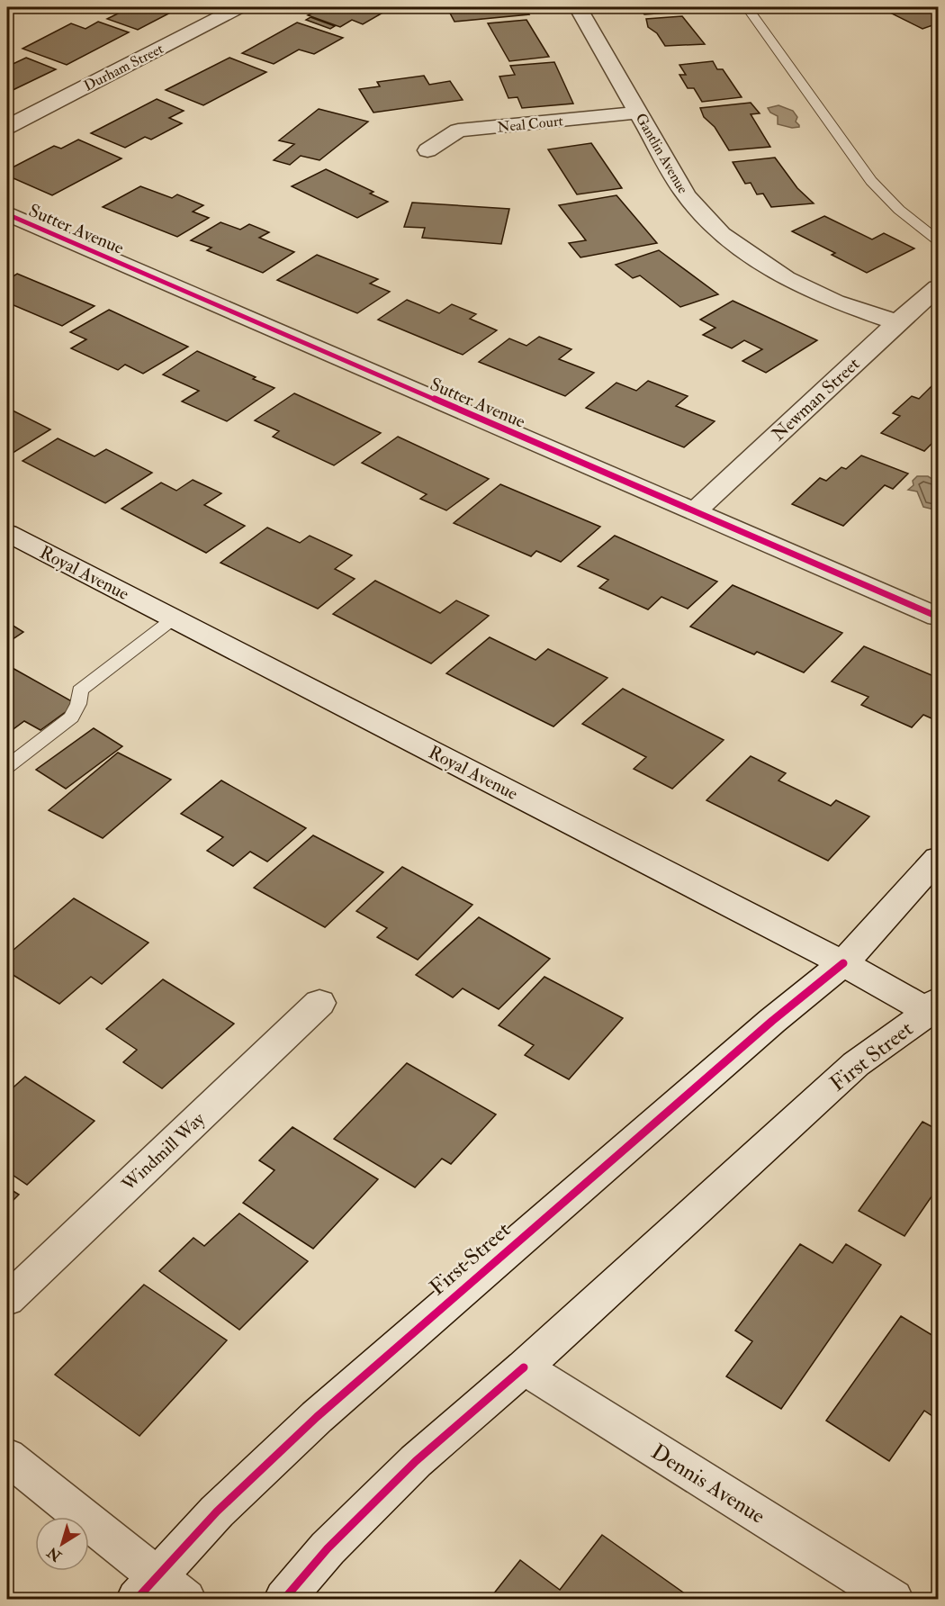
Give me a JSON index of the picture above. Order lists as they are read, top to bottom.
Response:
{
  "streets": {
    "street": [
      "Durham Street",
      "Neal Court",
      "Gantlin Avenue",
      "Sutter Avenue",
      "Newman Street",
      "Royal Avenue",
      "First Street",
      "Windmill Way",
      "Dennis Avenue"
    ]
  },
  "crossings": [
    ["Neal Court", "Gantlin Avenue"],
    ["Gantlin Avenue", "Newman Street"],
    ["Sutter Avenue", "Newman Street"],
    ["Royal Avenue", "First Street"],
    ["First Street", "Dennis Avenue"]
  ],
  "north": "bottom left"
}
